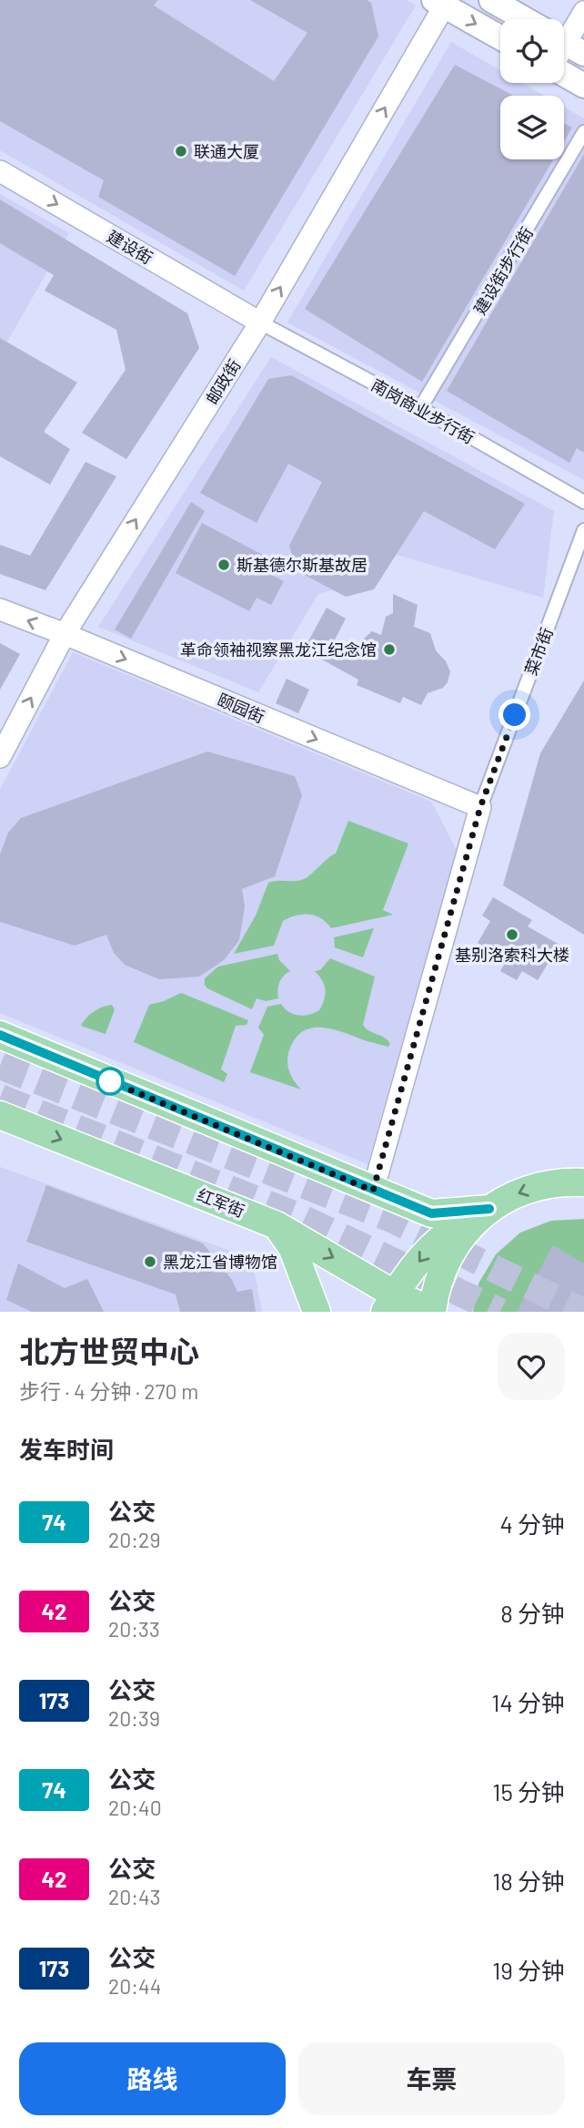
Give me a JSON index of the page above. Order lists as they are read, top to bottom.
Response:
{
  "streets": {
    "main road": ["红军街"],
    "street": [
      "建设街",
      "建设街步行街",
      "邮政街",
      "南岗商业步行街",
      "菜市街",
      "颐园街"
    ]
  },
  "crossings": [
    ["建设街", "邮政街"],
    ["建设街", "南岗商业步行街"],
    ["建设街步行街", "南岗商业步行街"],
    ["邮政街", "南岗商业步行街"],
    ["邮政街", "颐园街"],
    ["菜市街", "颐园街"]
  ],
  "one_way": ["建设街", "邮政街"],
  "places": [
    "联通大厦",
    "斯基德尔斯基故居",
    "革命领袖视察黑龙江纪念馆",
    "基别洛索科大楼",
    "黑龙江省博物馆"
  ],
  "lines": ["bus line 74"],
  "page": {
    "heading": [
      ["北方世贸中心", "步行 · 4 分钟 · 270 m"],
      "发车时间"
    ],
    "list": [
      {
        "mark": "74",
        "name": "公交",
        "note": "20:29",
        "value": "4 分钟"
      },
      {
        "mark": "42",
        "name": "公交",
        "note": "20:33",
        "value": "8 分钟"
      },
      {
        "mark": "173",
        "name": "公交",
        "note": "20:39",
        "value": "14 分钟"
      },
      {
        "mark": "74",
        "name": "公交",
        "note": "20:40",
        "value": "15 分钟"
      },
      {
        "mark": "42",
        "name": "公交",
        "note": "20:43",
        "value": "18 分钟"
      },
      {
        "mark": "173",
        "name": "公交",
        "note": "20:44",
        "value": "19 分钟"
      }
    ],
    "buttons": ["路线", "车票"]
  }
}
